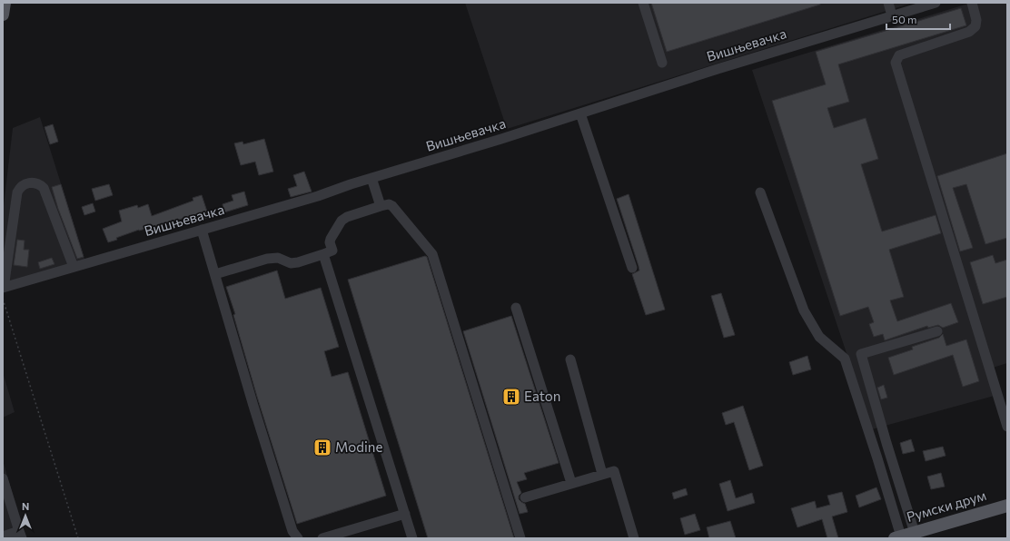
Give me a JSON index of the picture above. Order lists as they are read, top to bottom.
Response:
{
  "streets": {
    "main road": ["Румски друм"],
    "street": ["Вишњевачка"]
  },
  "places": {
    "building": ["Eaton", "Modine"]
  },
  "scale_bar": "50 m",
  "north": "top"
}
